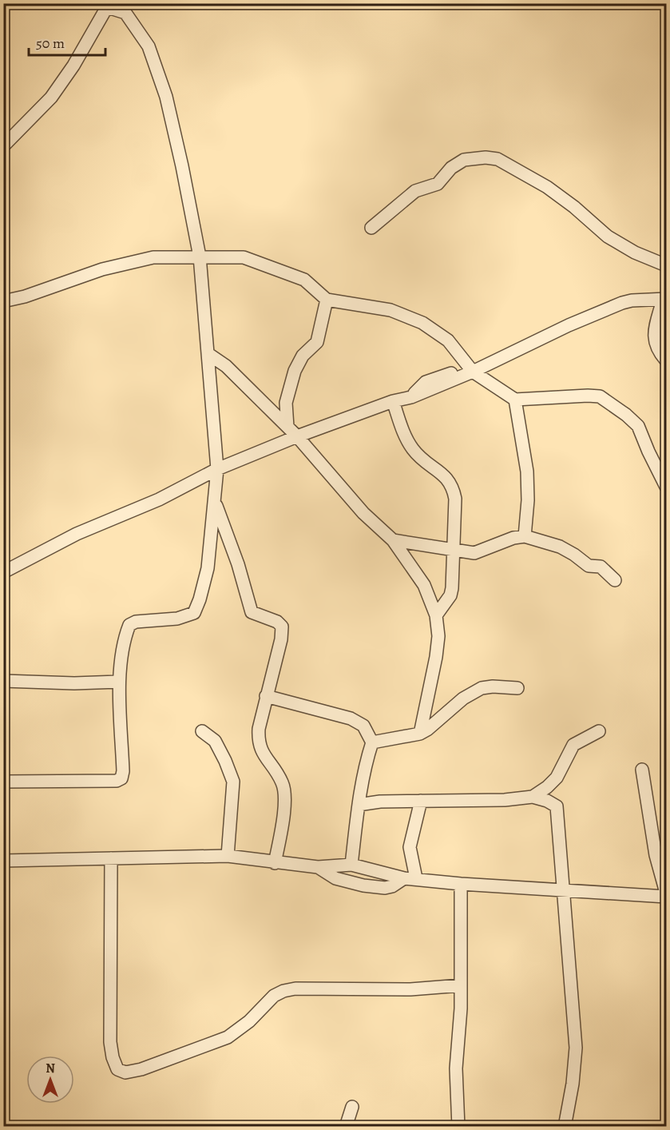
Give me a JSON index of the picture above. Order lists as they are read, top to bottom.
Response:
{
  "scale_bar": "50 m",
  "north": "top"
}
